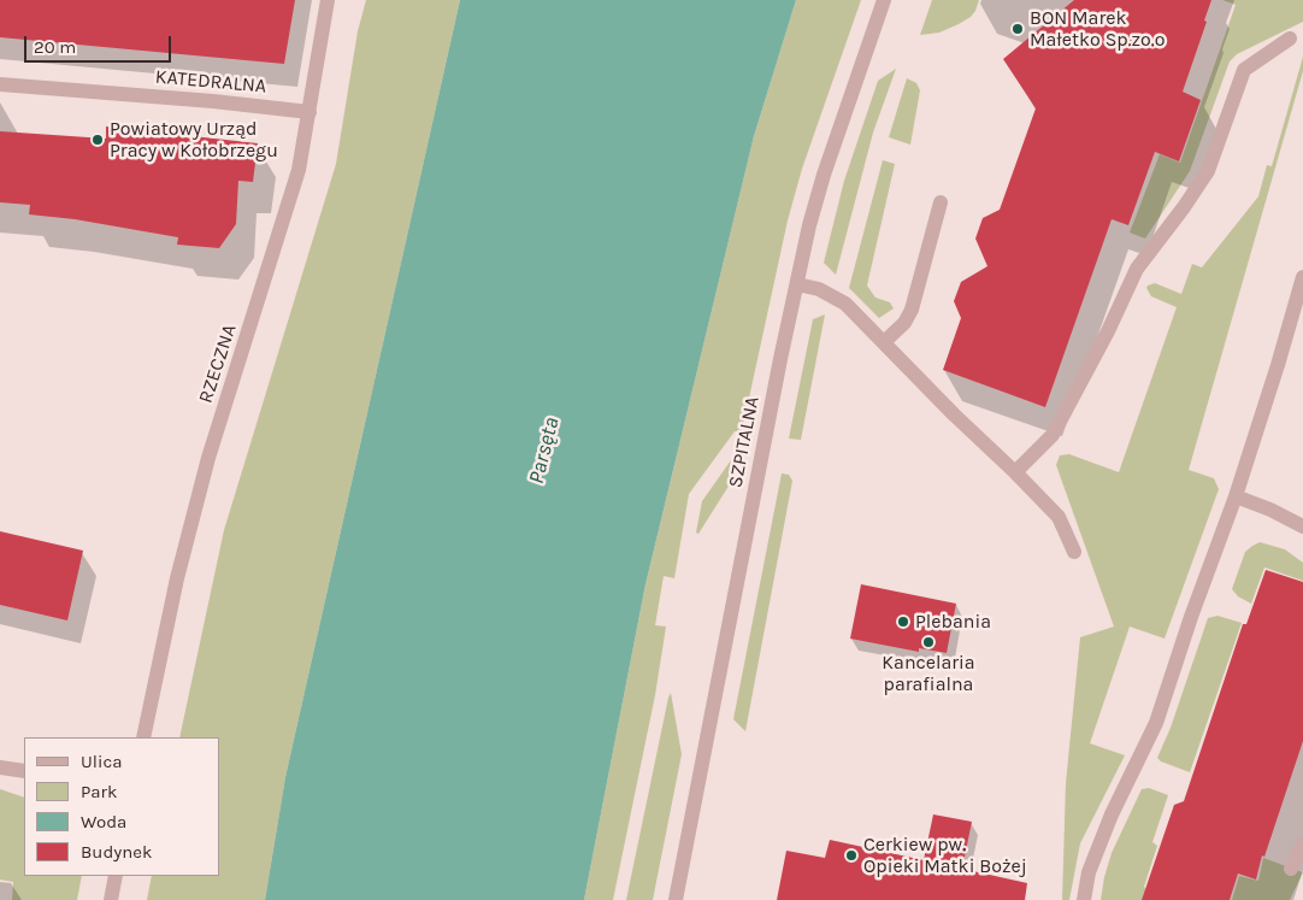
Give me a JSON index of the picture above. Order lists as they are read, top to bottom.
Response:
{
  "streets": {
    "street": ["KATEDRALNA", "RZECZNA", "SZPITALNA"]
  },
  "crossings": [
    ["KATEDRALNA", "RZECZNA"]
  ],
  "water": ["Parsęta"],
  "places": [
    "BON Marek Małetko Sp.zo.o",
    "Powiatowy Urząd Pracy w Kołobrzegu",
    "Plebania",
    "Kancelaria parafialna",
    "Cerkiew pw. Opieki Matki Bożej"
  ],
  "legend": [
    "Ulica",
    "Park",
    "Woda",
    "Budynek"
  ],
  "scale_bar": "20 m"
}
